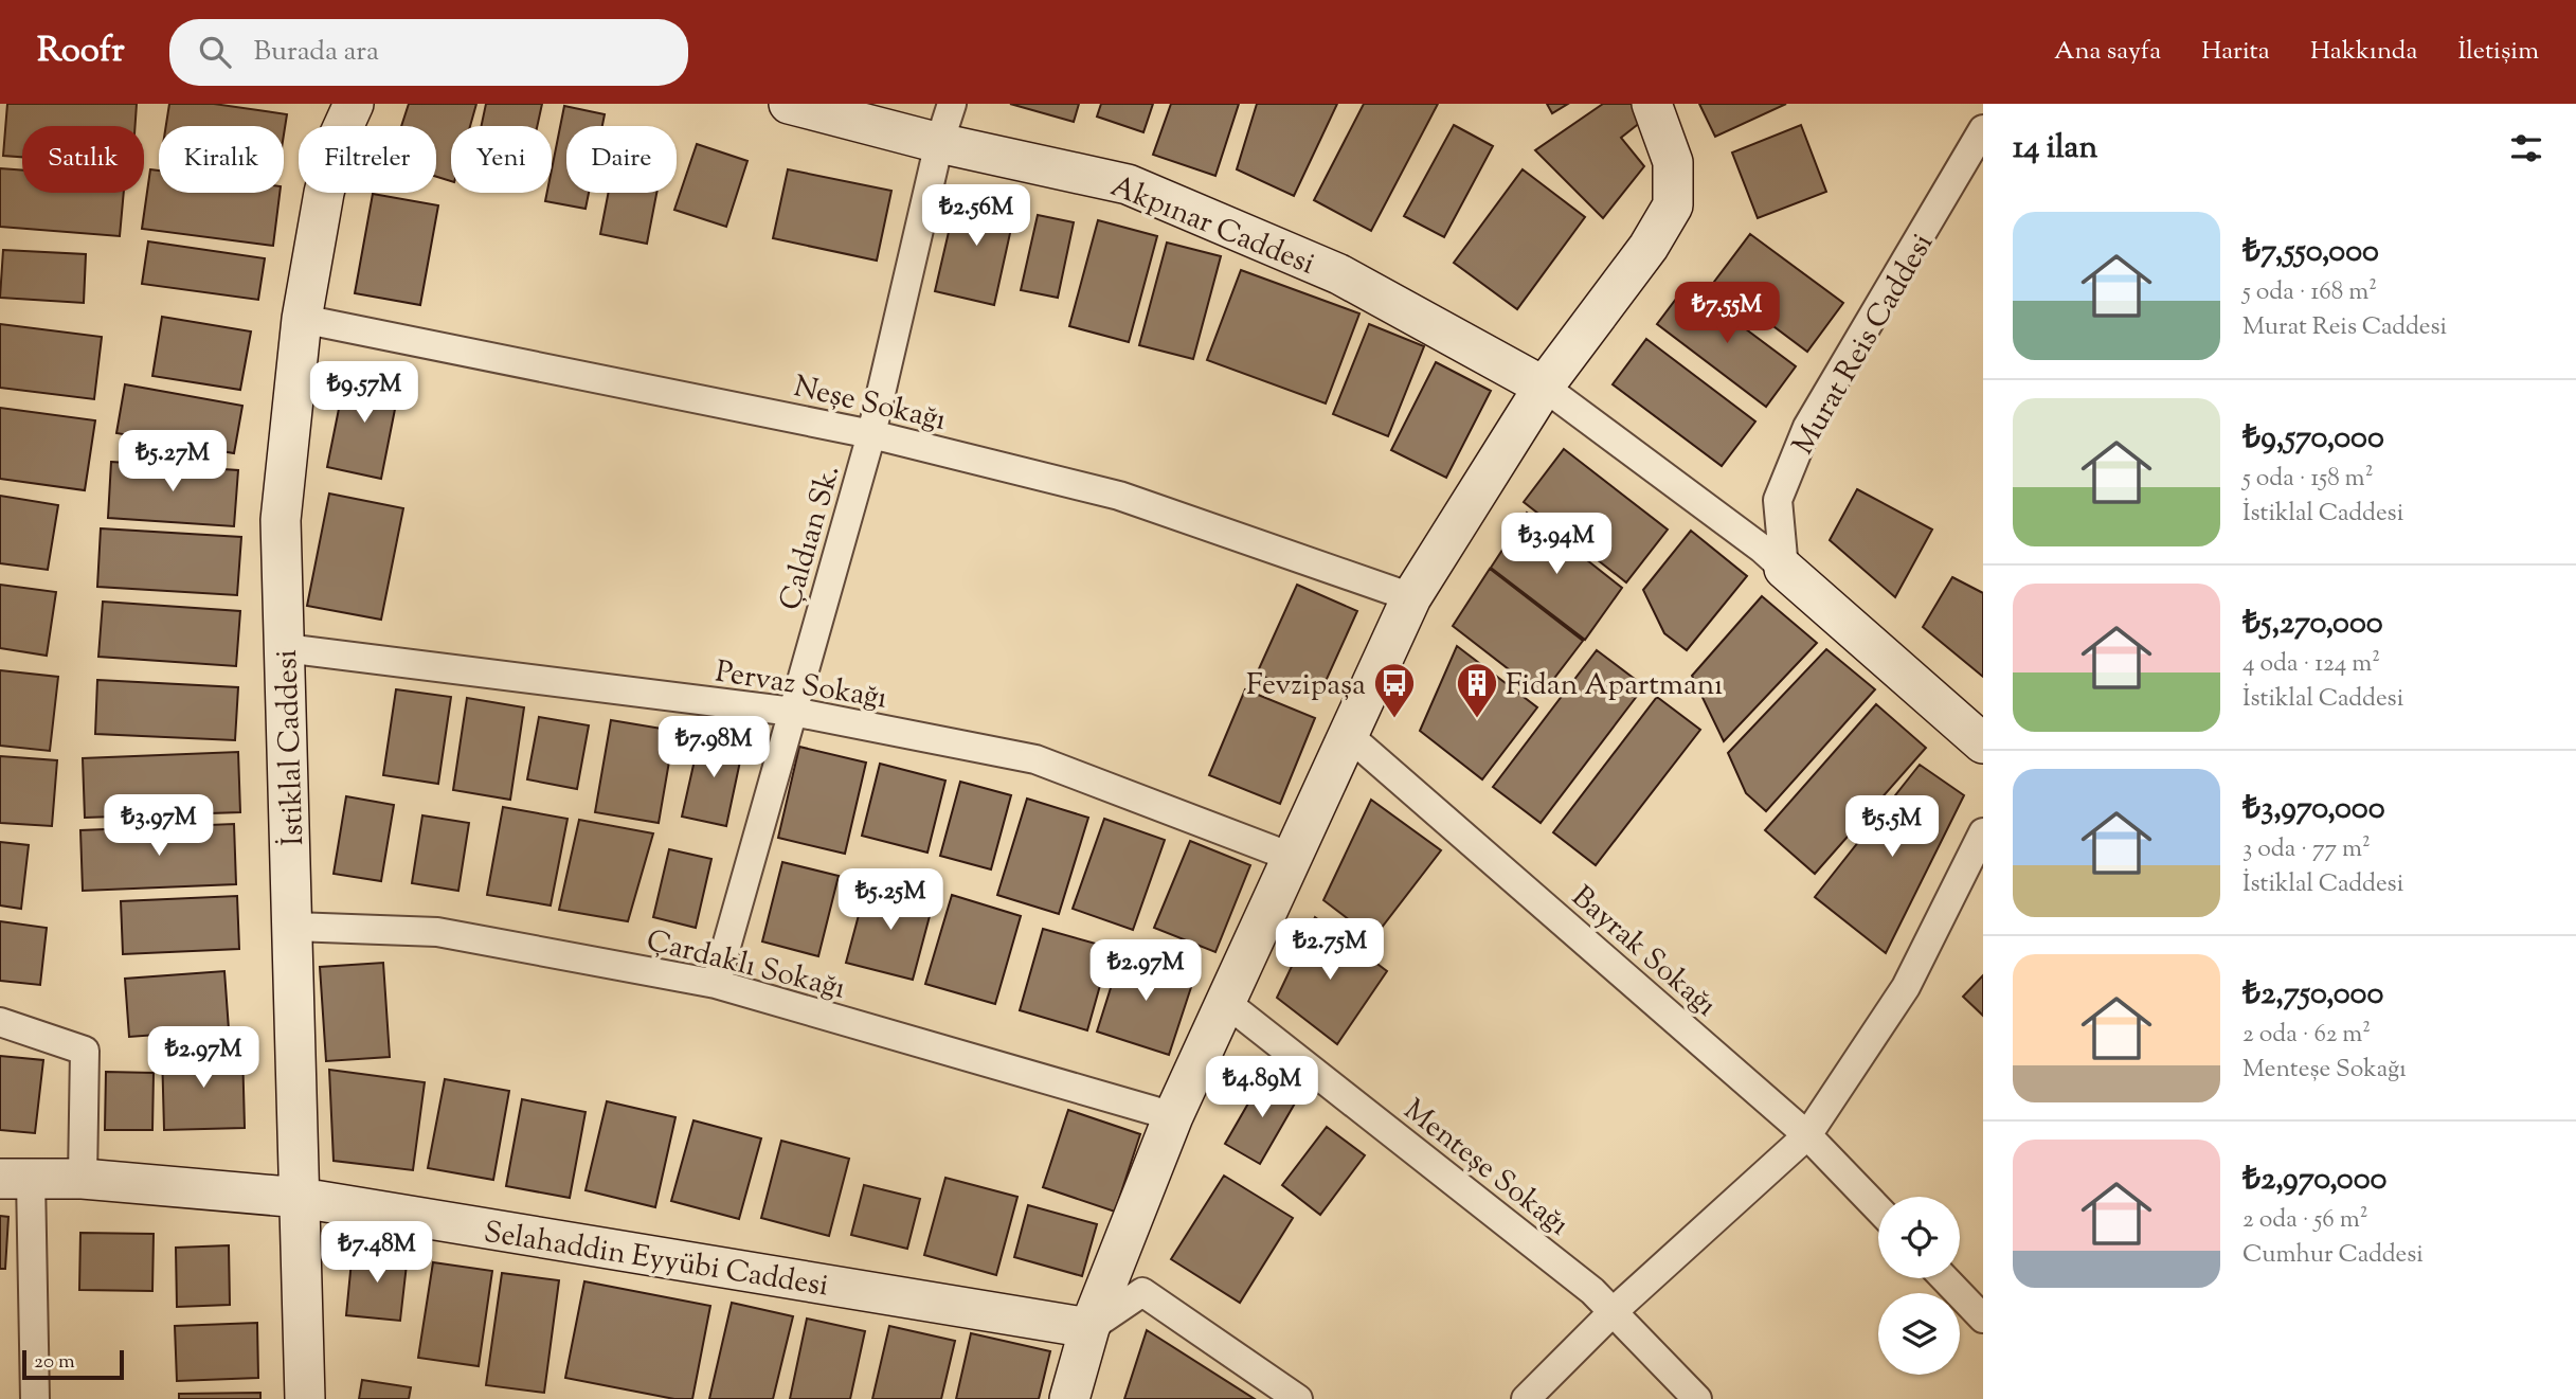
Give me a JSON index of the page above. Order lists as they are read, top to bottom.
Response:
{
  "streets": {
    "street": [
      "Akpınar Caddesi",
      "Murat Reis Caddesi",
      "Neşe Sokağı",
      "Çaldıan Sk.",
      "Pervaz Sokağı",
      "İstiklal Caddesi",
      "Bayrak Sokağı",
      "Çardaklı Sokağı",
      "Menteşe Sokağı",
      "Selahaddin Eyyübi Caddesi"
    ]
  },
  "crossings": [
    ["Akpınar Caddesi", "Çaldıan Sk."],
    ["Neşe Sokağı", "Çaldıan Sk."],
    ["Neşe Sokağı", "İstiklal Caddesi"],
    ["Çaldıan Sk.", "Pervaz Sokağı"],
    ["Çaldıan Sk.", "Çardaklı Sokağı"],
    ["Pervaz Sokağı", "İstiklal Caddesi"],
    ["İstiklal Caddesi", "Çardaklı Sokağı"],
    ["İstiklal Caddesi", "Selahaddin Eyyübi Caddesi"]
  ],
  "places": {
    "bus stop": ["Fevzipaşa"],
    "building": ["Fidan Apartmanı"]
  },
  "scale_bar": "20 m",
  "page": {
    "header": "Roofr",
    "search": "Burada ara",
    "nav": [
      "Ana sayfa",
      "Harita",
      "Hakkında",
      "İletişim"
    ],
    "heading": "14 ilan",
    "chip": [
      "Satılık",
      "Kiralık",
      "Filtreler",
      "Yeni",
      "Daire"
    ],
    "price": [
      "₺2.56M",
      "₺7.55M",
      "₺9.57M",
      "₺5.27M",
      "₺3.94M",
      "₺7.98M",
      "₺3.97M",
      "₺5.5M",
      "₺5.25M",
      "₺2.75M",
      "₺2.97M",
      "₺2.97M",
      "₺4.89M",
      "₺7.48M"
    ],
    "list": [
      {
        "name": "₺7,550,000",
        "note": "5 oda · 168 m² · Murat Reis Caddesi"
      },
      {
        "name": "₺9,570,000",
        "note": "5 oda · 158 m² · İstiklal Caddesi"
      },
      {
        "name": "₺5,270,000",
        "note": "4 oda · 124 m² · İstiklal Caddesi"
      },
      {
        "name": "₺3,970,000",
        "note": "3 oda · 77 m² · İstiklal Caddesi"
      },
      {
        "name": "₺2,750,000",
        "note": "2 oda · 62 m² · Menteşe Sokağı"
      },
      {
        "name": "₺2,970,000",
        "note": "2 oda · 56 m² · Cumhur Caddesi"
      }
    ],
    "scale": "20 m"
  }
}
